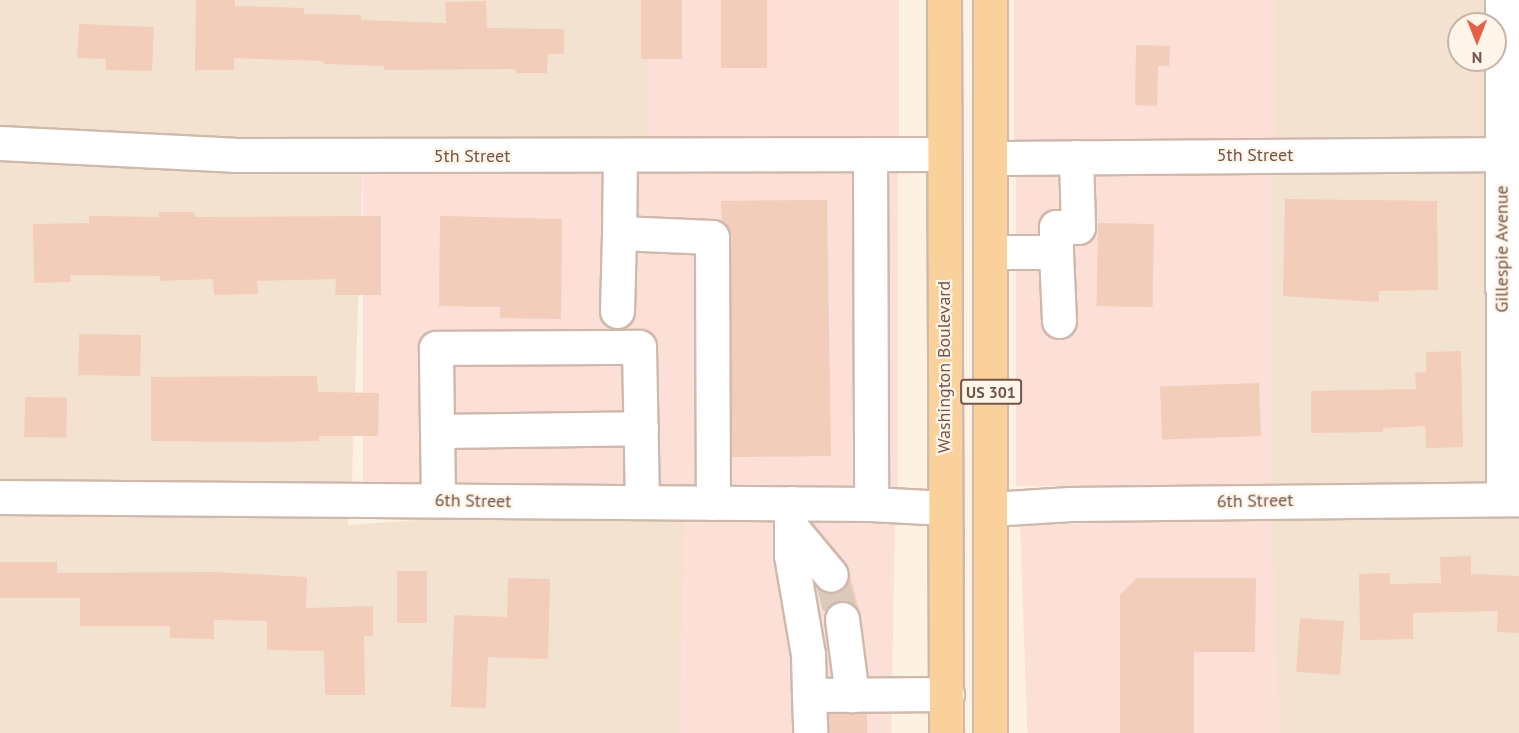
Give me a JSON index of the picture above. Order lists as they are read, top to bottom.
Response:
{
  "streets": {
    "main road": ["Washington Boulevard", "US 301"],
    "street": ["5th Street", "Gillespie Avenue", "6th Street"]
  },
  "crossings": [
    ["5th Street", "Gillespie Avenue"],
    ["5th Street", "Washington Boulevard"],
    ["5th Street", "US 301"],
    ["Gillespie Avenue", "6th Street"],
    ["Washington Boulevard", "6th Street"],
    ["US 301", "6th Street"]
  ],
  "north": "bottom"
}
